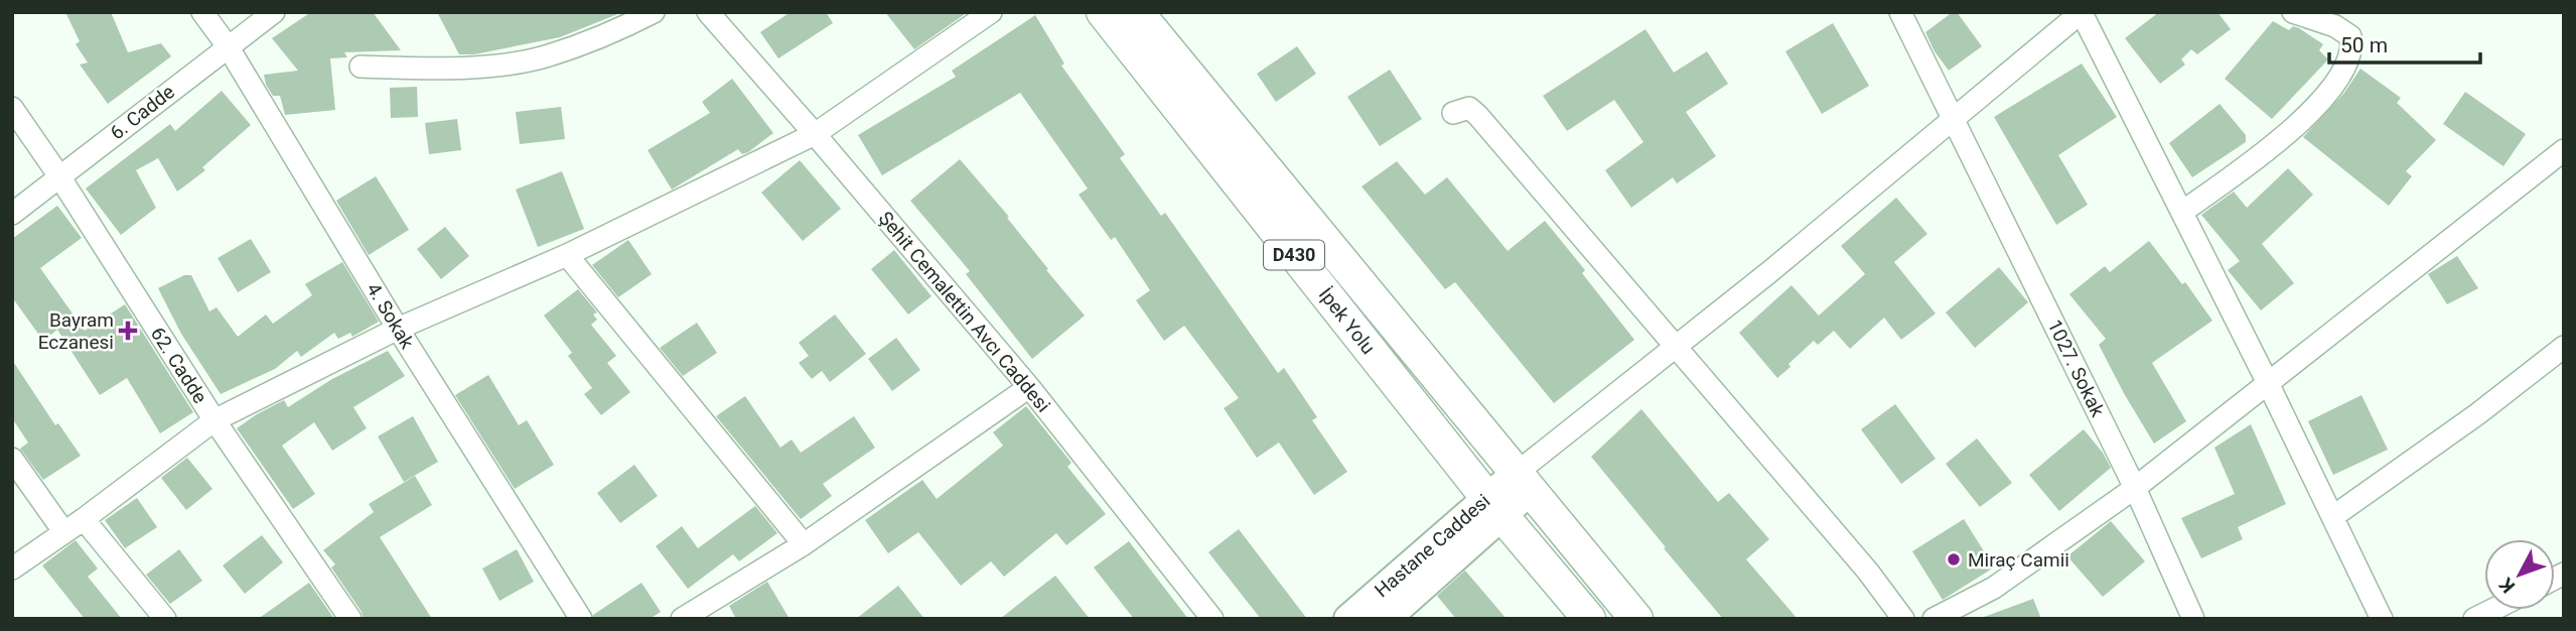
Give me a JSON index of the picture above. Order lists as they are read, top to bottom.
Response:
{
  "streets": {
    "highway": ["D430", "İpek Yolu"],
    "main road": ["Hastane Caddesi"],
    "street": [
      "6. Cadde",
      "Şehit Cemalettin Avcı Caddesi",
      "4. Sokak",
      "62. Cadde",
      "1027. Sokak"
    ]
  },
  "crossings": [
    ["6. Cadde", "4. Sokak"],
    ["6. Cadde", "62. Cadde"],
    ["D430", "İpek Yolu"],
    ["D430", "Hastane Caddesi"],
    ["İpek Yolu", "Hastane Caddesi"]
  ],
  "places": {
    "health": ["Bayram Eczanesi"],
    "other": ["Miraç Camii"]
  },
  "scale_bar": "50 m",
  "north": "bottom left"
}
